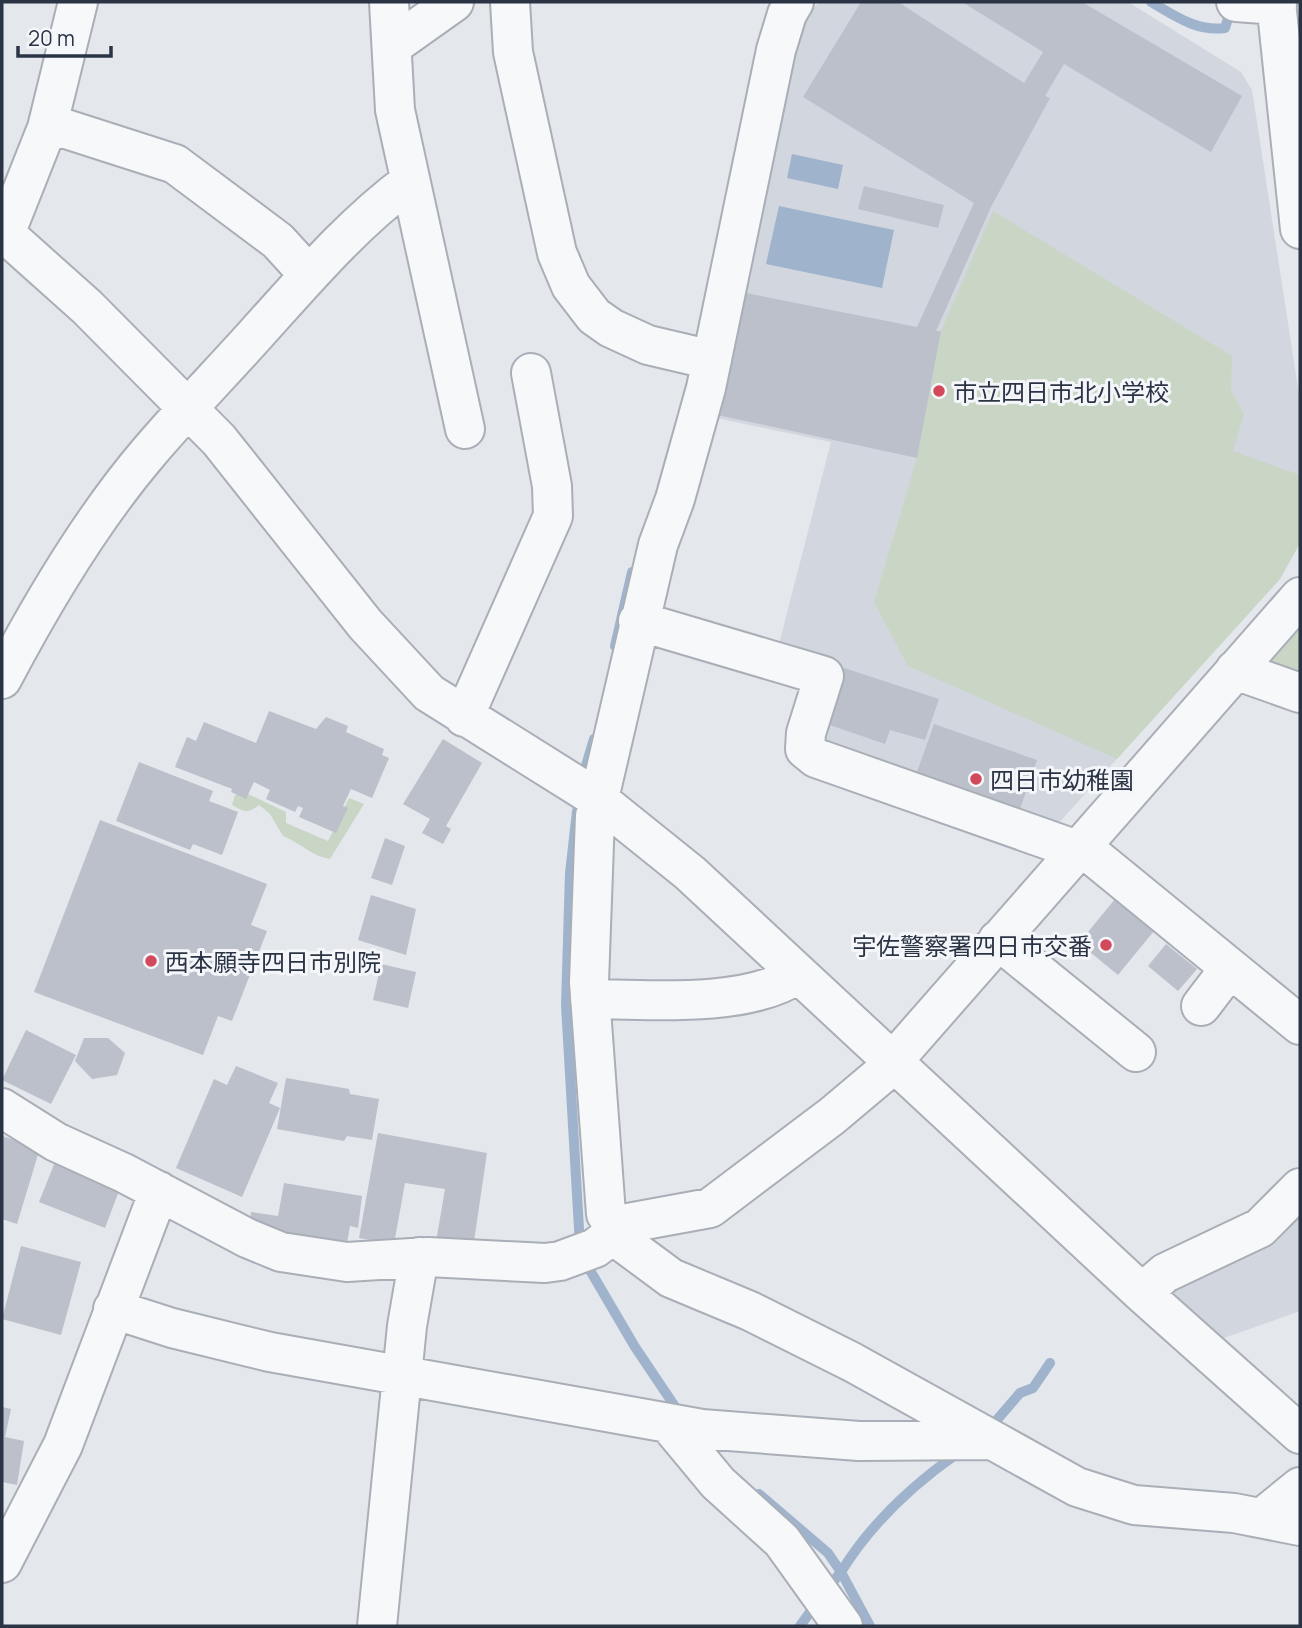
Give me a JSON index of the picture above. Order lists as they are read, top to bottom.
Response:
{
  "places": [
    "市立四日市北小学校",
    "四日市幼稚園",
    "宇佐警察署四日市交番",
    "西本願寺四日市別院"
  ],
  "scale_bar": "20 m"
}
